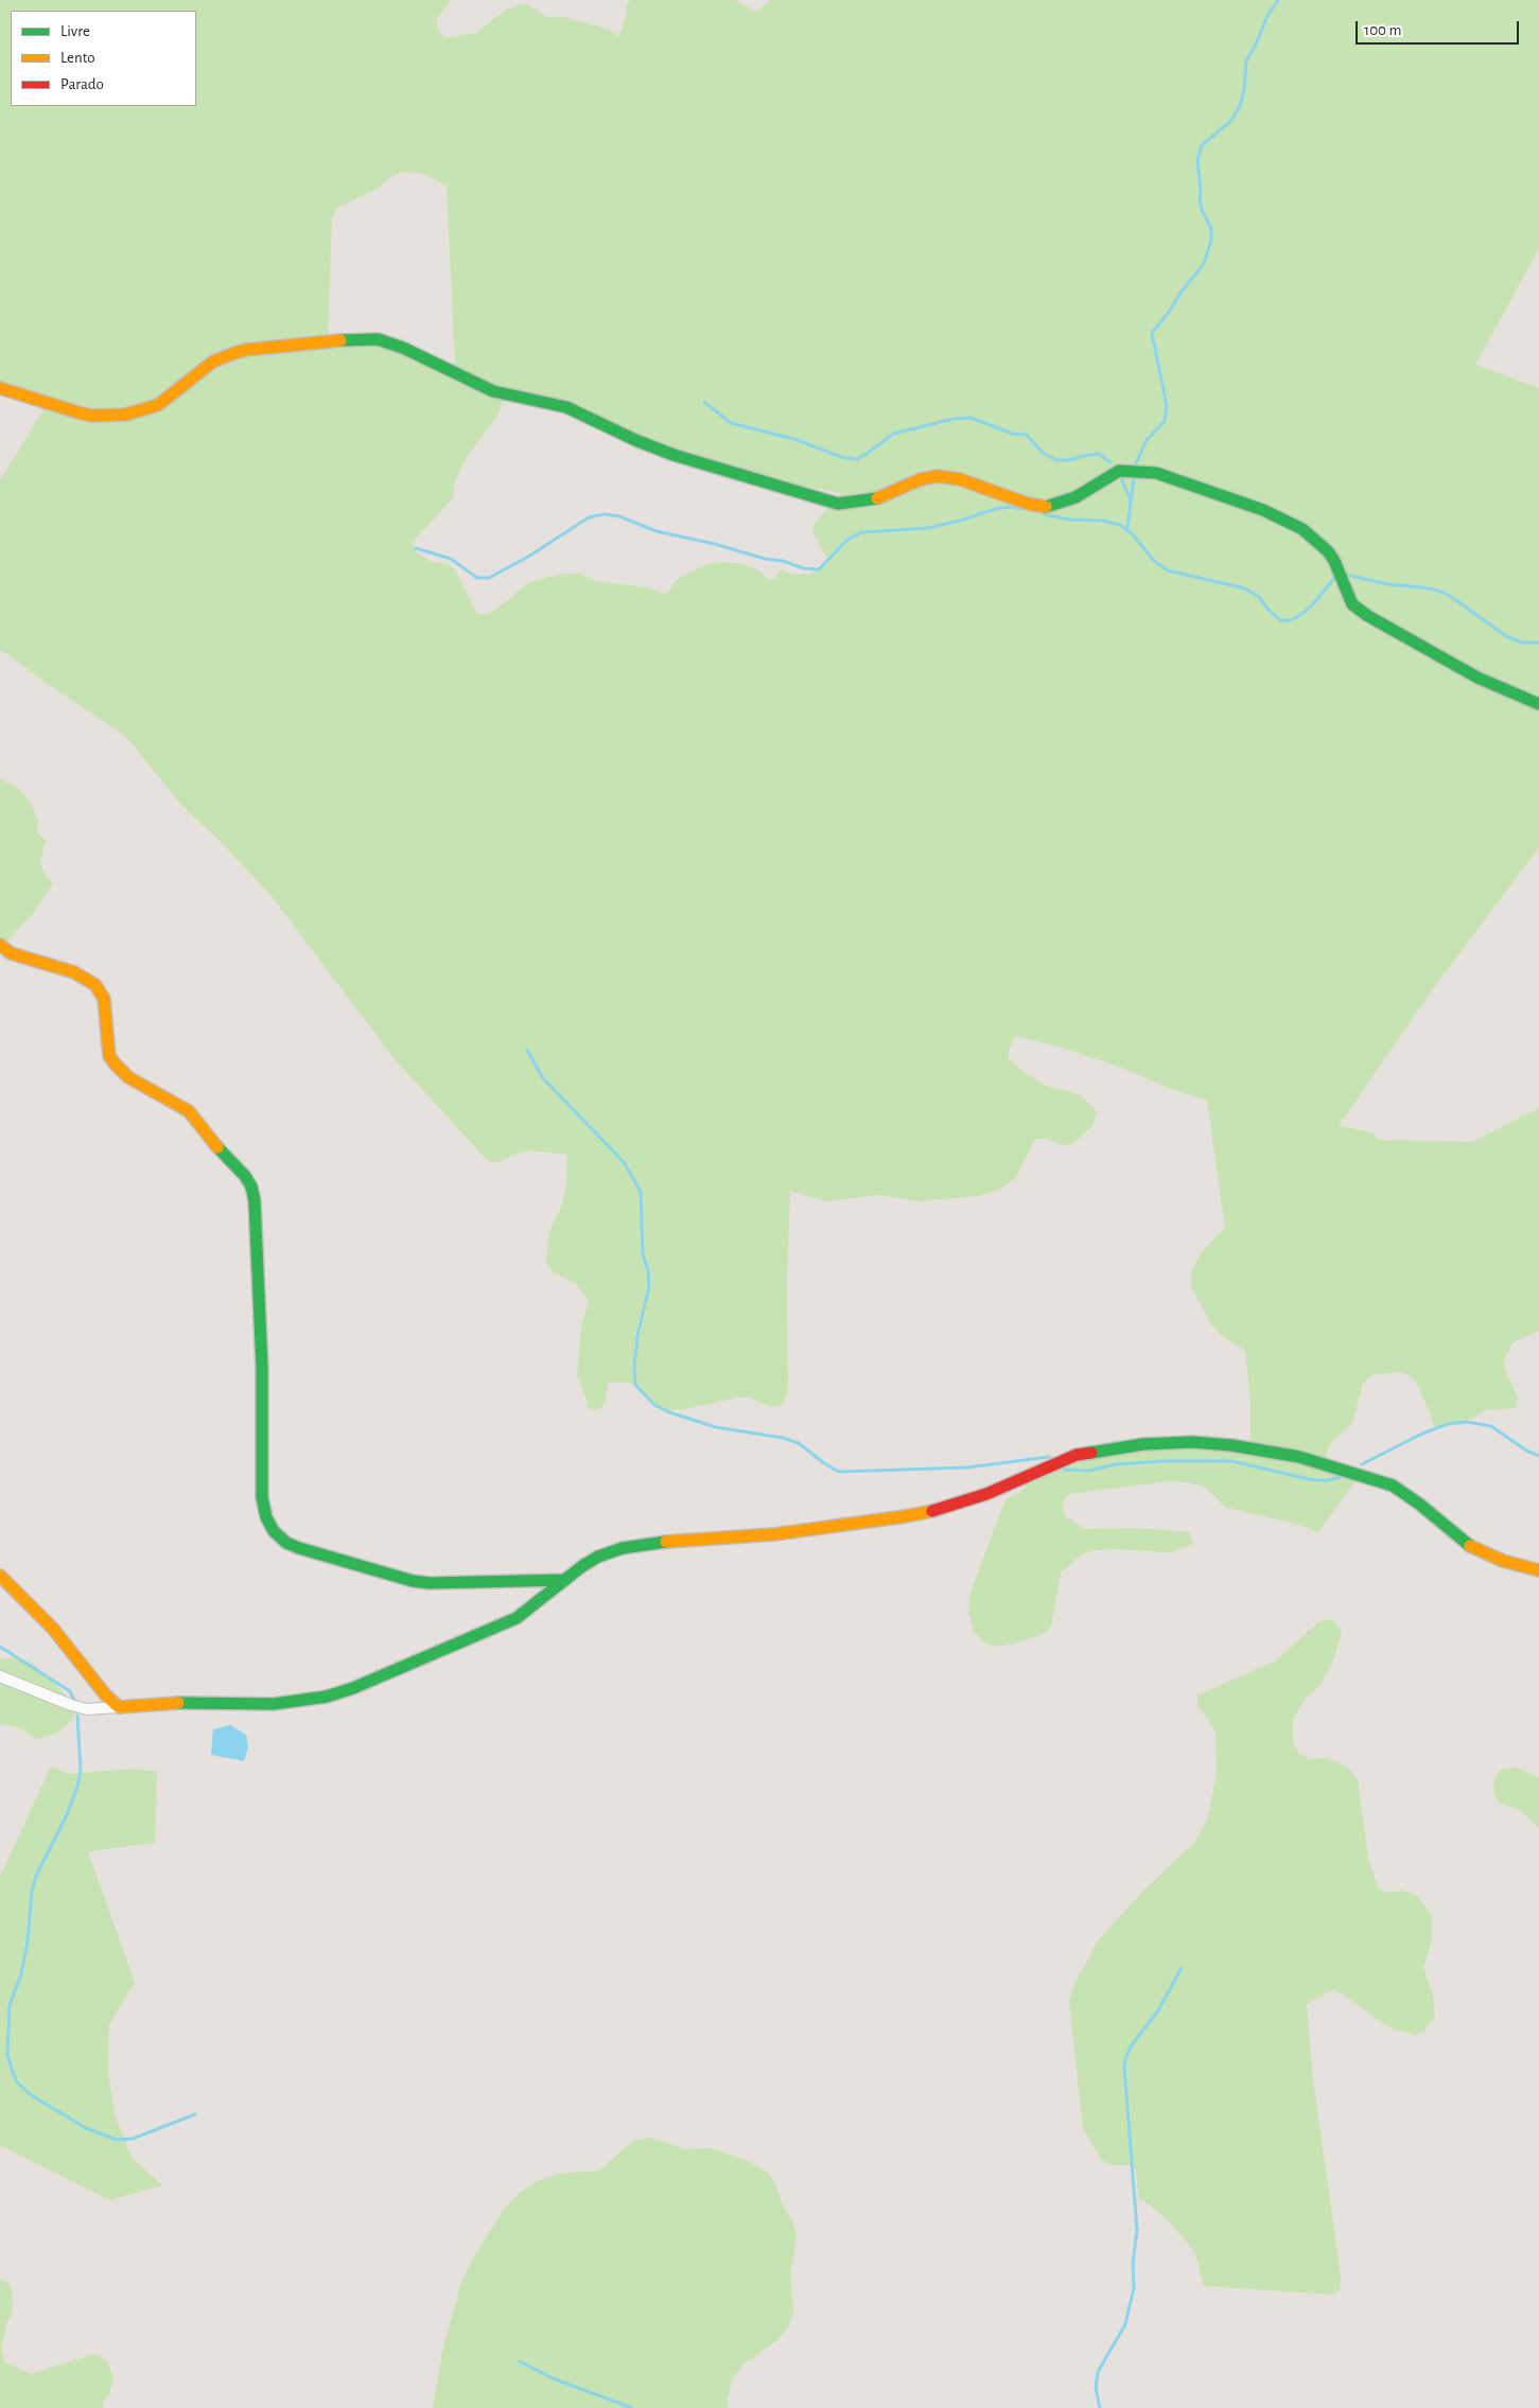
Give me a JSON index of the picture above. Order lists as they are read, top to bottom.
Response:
{
  "legend": ["Livre", "Lento", "Parado"],
  "scale_bar": "100 m"
}
